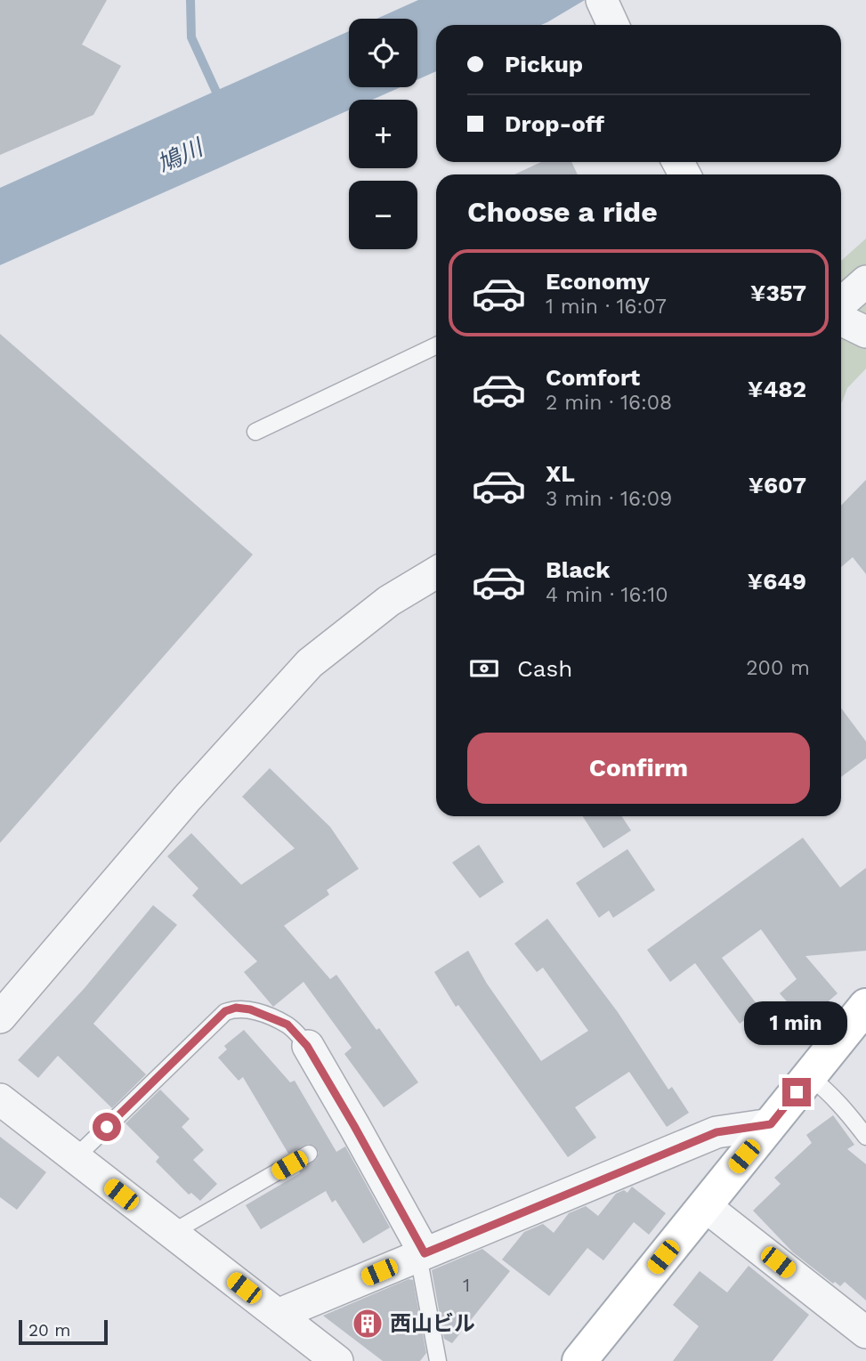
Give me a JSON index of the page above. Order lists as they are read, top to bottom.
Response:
{
  "water": ["鳩川"],
  "places": {
    "building": ["西山ビル"]
  },
  "house_numbers": ["1"],
  "scale_bar": "20 m",
  "page": {
    "map_buttons": ["+", "−"],
    "banner": ["Pickup", "Drop-off"],
    "heading": "Choose a ride",
    "list": [
      {
        "name": "Economy",
        "note": "1 min · 16:07",
        "value": "¥357"
      },
      {
        "name": "Comfort",
        "note": "2 min · 16:08",
        "value": "¥482"
      },
      {
        "name": "XL",
        "note": "3 min · 16:09",
        "value": "¥607"
      },
      {
        "name": "Black",
        "note": "4 min · 16:10",
        "value": "¥649"
      }
    ],
    "pay": ["Cash", "200 m"],
    "buttons": "Confirm",
    "bubble": "1 min",
    "scale": "20 m"
  }
}
